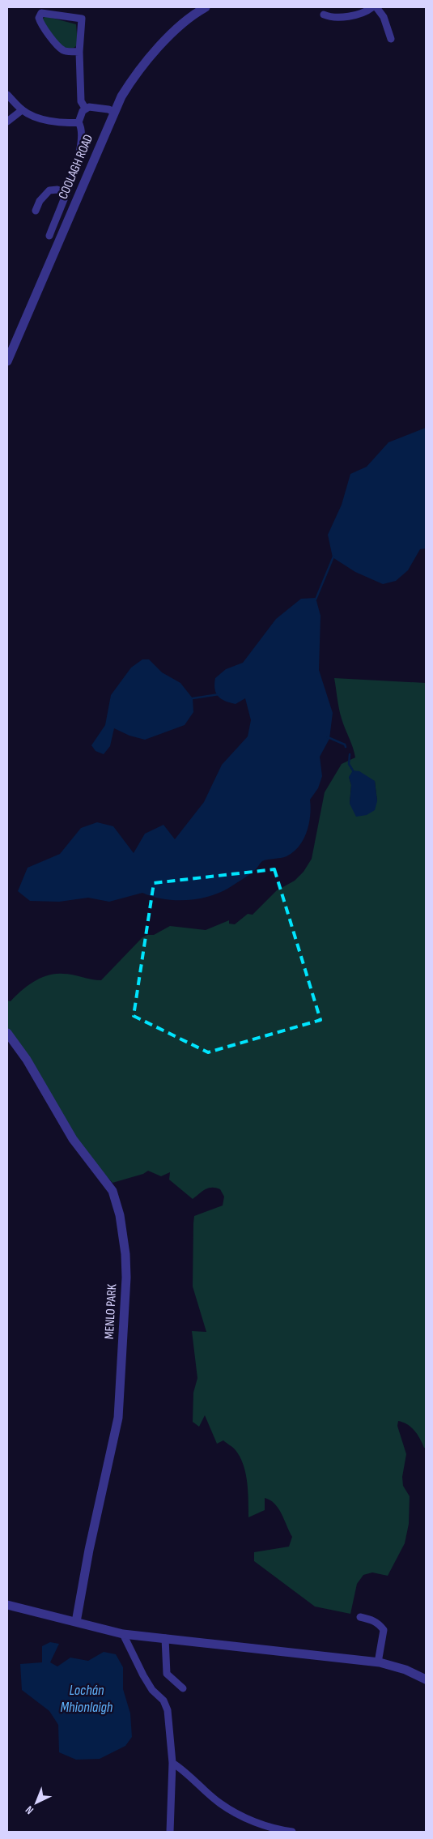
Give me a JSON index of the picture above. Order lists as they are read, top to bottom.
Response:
{
  "streets": {
    "street": ["COOLAGH ROAD", "MENLO PARK"]
  },
  "water": ["Lochán Mhionlaigh"],
  "north": "bottom left"
}
